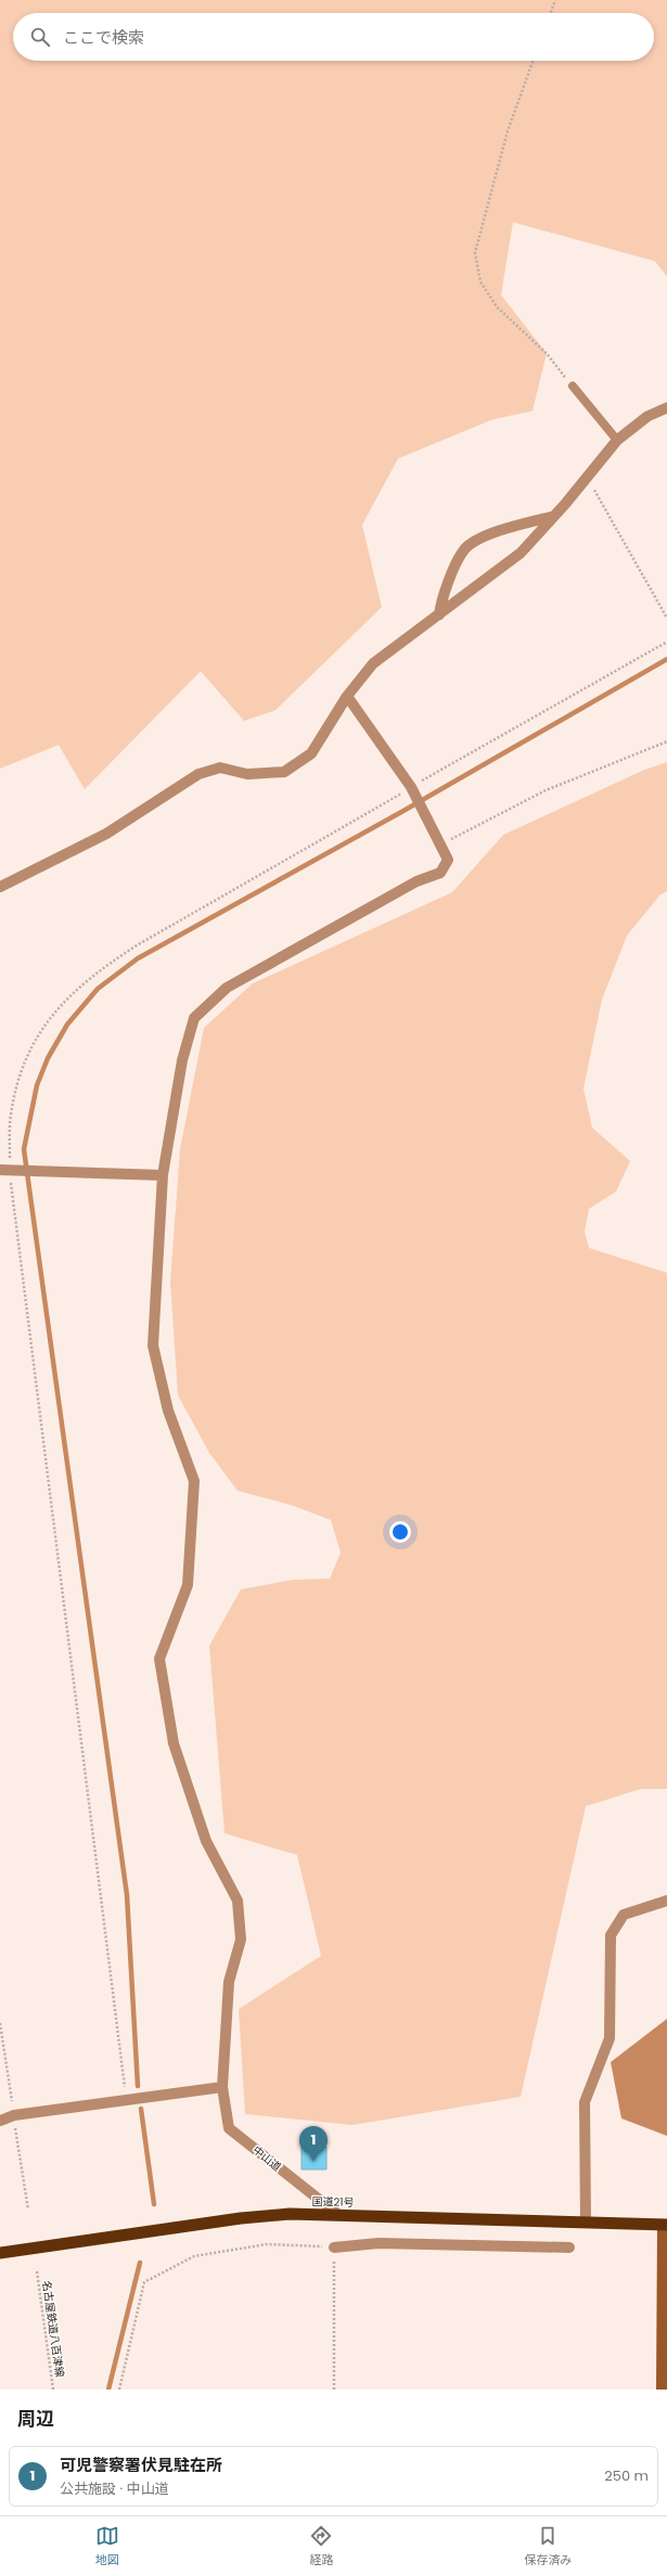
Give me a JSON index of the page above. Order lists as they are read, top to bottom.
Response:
{
  "streets": {
    "highway": ["国道21号"],
    "street": ["中山道"],
    "path": ["名古屋鉄道八百津線"]
  },
  "crossings": [
    ["中山道", "国道21号"]
  ],
  "page": {
    "search": "ここで検索",
    "pins": "1",
    "heading": "周辺",
    "list": [
      {
        "mark": "1",
        "name": "可児警察署伏見駐在所",
        "note": "公共施設 · 中山道",
        "value": "250 m"
      }
    ],
    "nav": ["地図", "経路", "保存済み"]
  }
}
